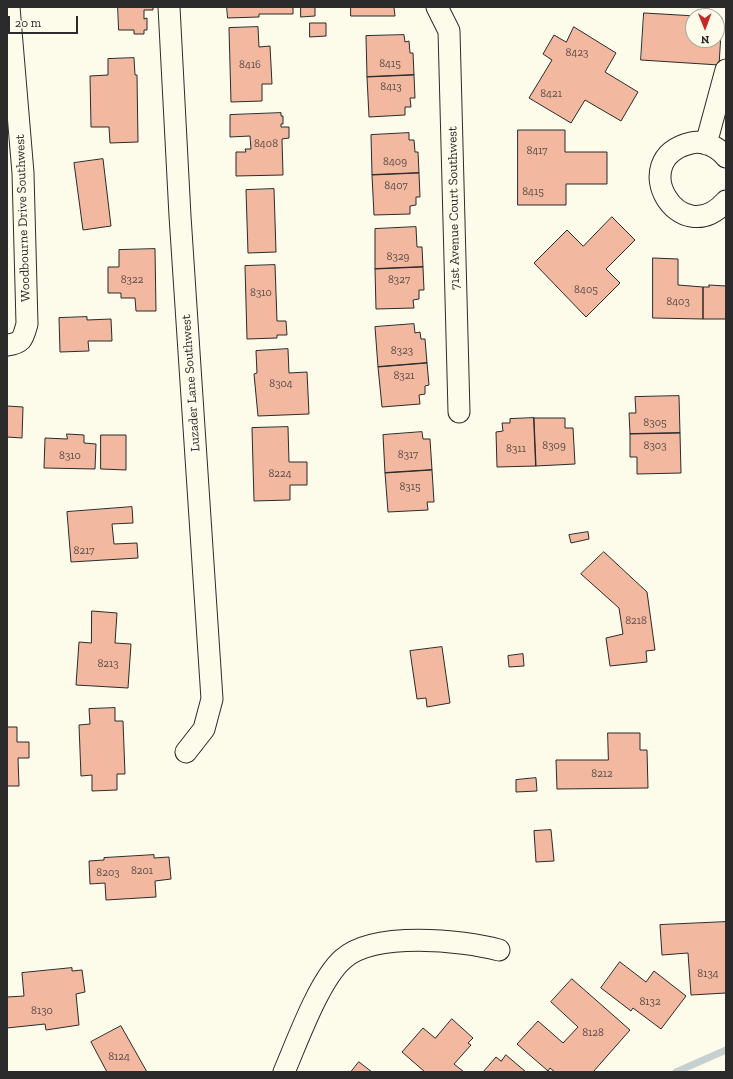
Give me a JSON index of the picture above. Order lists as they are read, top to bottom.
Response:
{
  "streets": {
    "street": ["71st Avenue Court Southwest", "Woodbourne Drive Southwest", "Luzader Lane Southwest"]
  },
  "house_numbers": [
    "8423",
    "8415",
    "8416",
    "8413",
    "8421",
    "8408",
    "8417",
    "8409",
    "8407",
    "8415",
    "8329",
    "8322",
    "8327",
    "8405",
    "8310",
    "8403",
    "8323",
    "8321",
    "8304",
    "8305",
    "8309",
    "8303",
    "8311",
    "8317",
    "8310",
    "8224",
    "8315",
    "8217",
    "8218",
    "8213",
    "8212",
    "8201",
    "8203",
    "8134",
    "8132",
    "8130",
    "8128",
    "8124"
  ],
  "scale_bar": "20 m",
  "north": "bottom"
}
